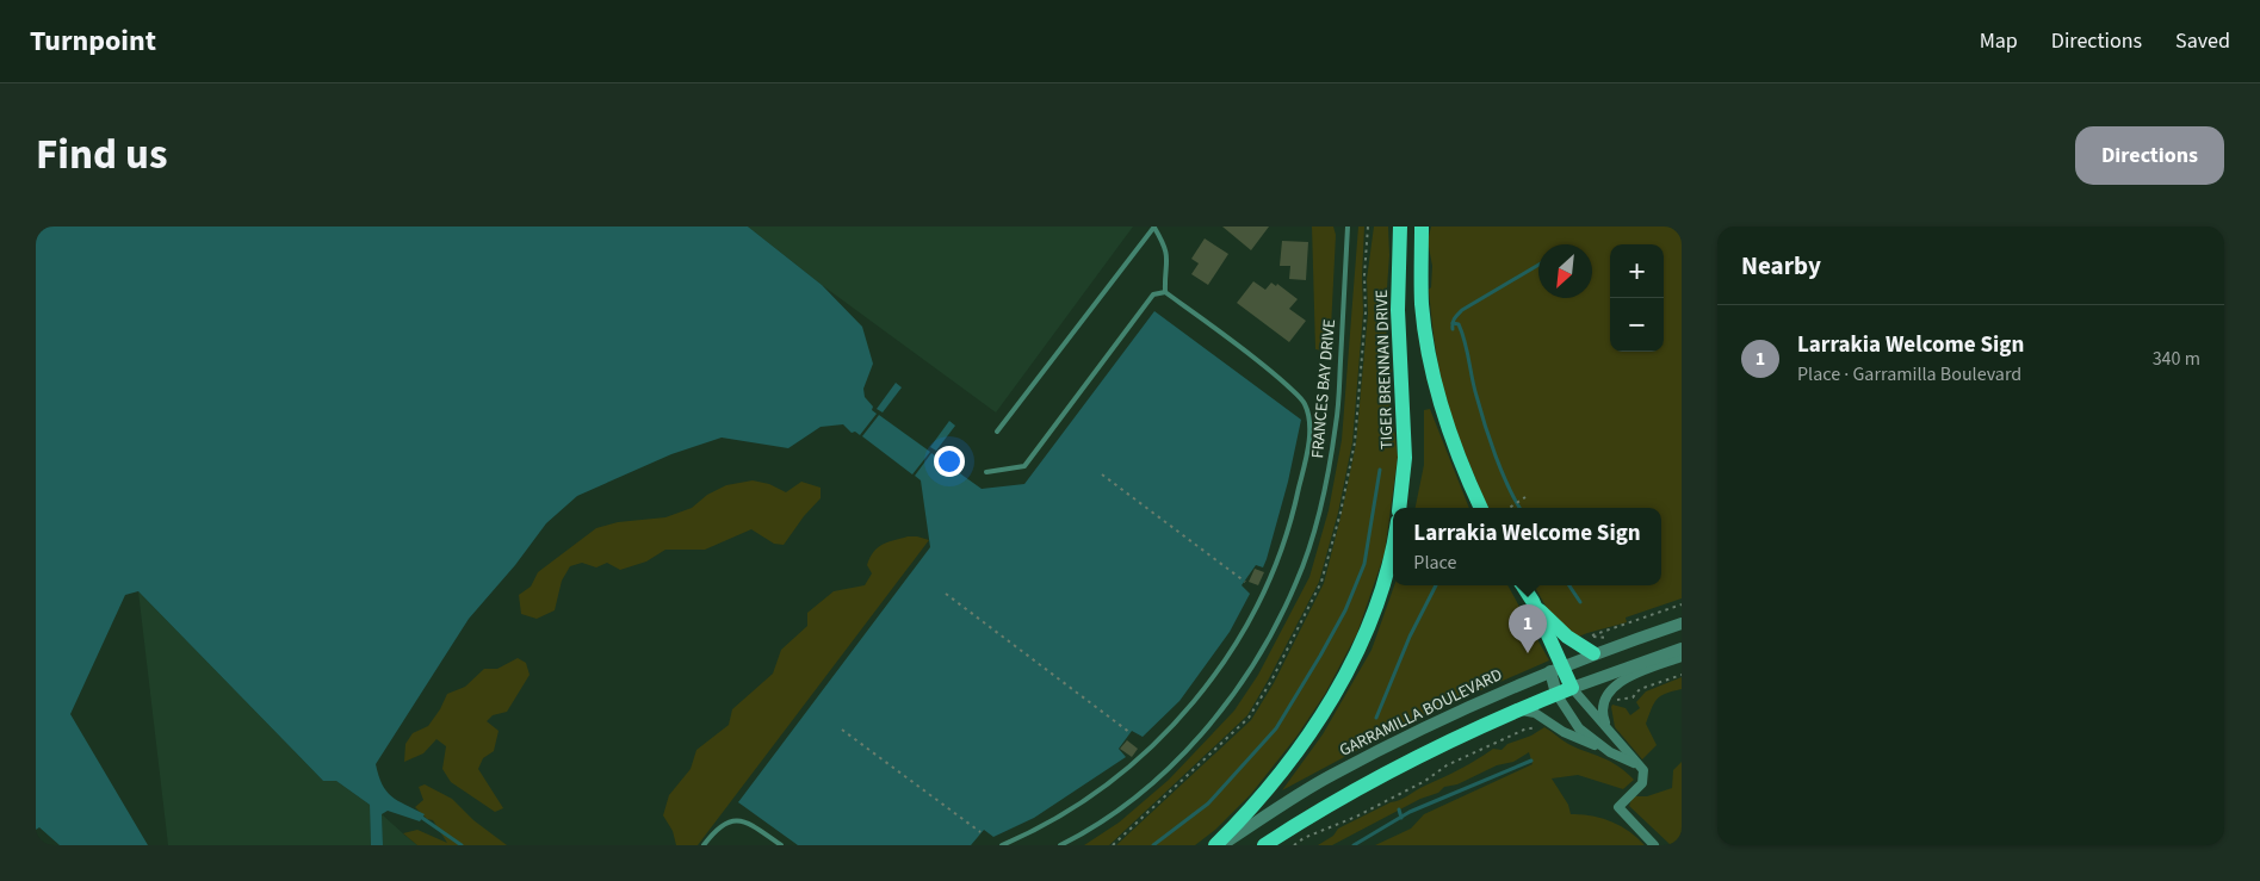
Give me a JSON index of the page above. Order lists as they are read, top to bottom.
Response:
{
  "streets": {
    "main road": ["TIGER BRENNAN DRIVE"],
    "street": ["GARRAMILLA BOULEVARD"],
    "lane": ["FRANCES BAY DRIVE"]
  },
  "north": "bottom left",
  "page": {
    "header": "Turnpoint",
    "nav": ["Map", "Directions", "Saved"],
    "title": "Find us",
    "buttons": "Directions",
    "heading": "Nearby",
    "map_buttons": ["+", "−"],
    "list": [
      {
        "mark": "1",
        "name": "Larrakia Welcome Sign",
        "note": "Place · Garramilla Boulevard",
        "value": "340 m"
      }
    ],
    "popup": ["Larrakia Welcome Sign", "Place"],
    "pins": "1"
  }
}
